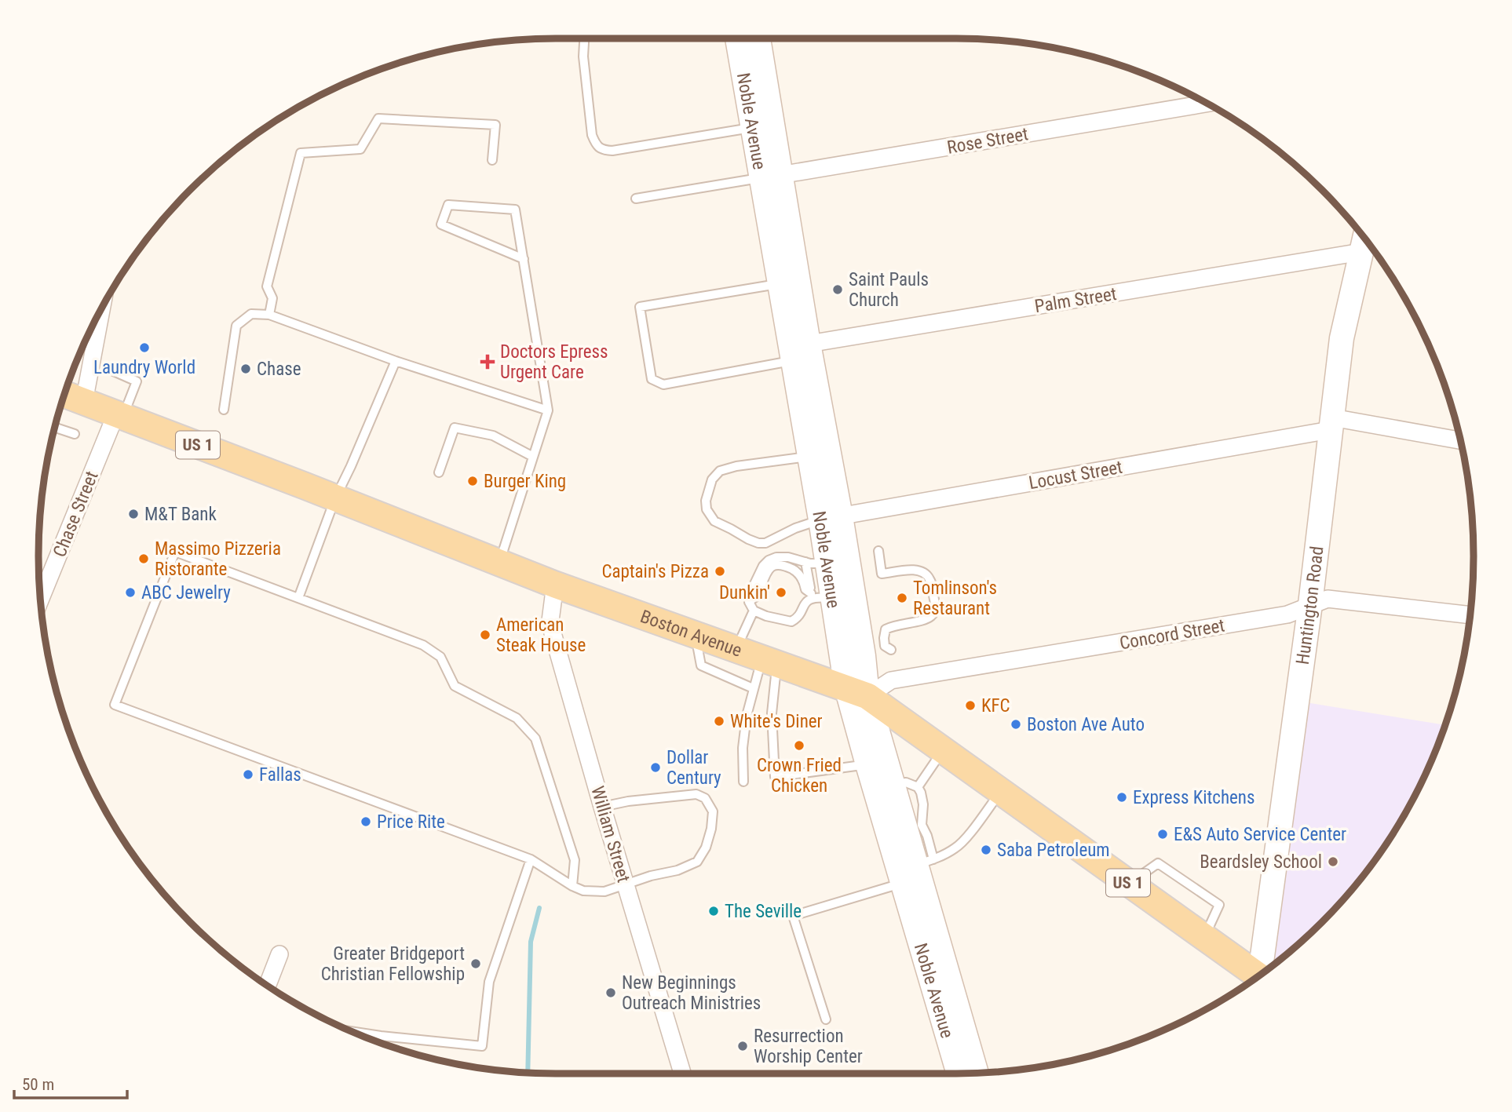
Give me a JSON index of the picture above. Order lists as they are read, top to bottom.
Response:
{
  "streets": {
    "main road": [
      "Noble Avenue",
      "US 1",
      "Huntington Road",
      "Boston Avenue"
    ],
    "street": [
      "Rose Street",
      "Palm Street",
      "Locust Street",
      "Chase Street",
      "Concord Street",
      "William Street"
    ]
  },
  "crossings": [
    ["Noble Avenue", "Rose Street"],
    ["Noble Avenue", "Palm Street"],
    ["Noble Avenue", "Locust Street"],
    ["Noble Avenue", "Boston Avenue"],
    ["Noble Avenue", "Concord Street"],
    ["Palm Street", "Huntington Road"],
    ["Locust Street", "Huntington Road"],
    ["Chase Street", "Boston Avenue"],
    ["Huntington Road", "Concord Street"],
    ["Boston Avenue", "Concord Street"],
    ["Boston Avenue", "William Street"]
  ],
  "places": {
    "other": [
      "Saint Pauls Church",
      "Laundry World",
      "Chase",
      "Burger King",
      "M&T Bank",
      "Massimo Pizzeria Ristorante",
      "Captain's Pizza",
      "ABC Jewelry",
      "Dunkin'",
      "Tomlinson's Restaurant",
      "American Steak House",
      "KFC",
      "White's Diner",
      "Boston Ave Auto",
      "Crown Fried Chicken",
      "Dollar Century",
      "Fallas",
      "Express Kitchens",
      "Price Rite",
      "E&S Auto Service Center",
      "Saba Petroleum",
      "Beardsley School",
      "The Seville",
      "Greater Bridgeport Christian Fellowship",
      "New Beginnings Outreach Ministries",
      "Resurrection Worship Center"
    ],
    "health": ["Doctors Epress Urgent Care"]
  },
  "scale_bar": "50 m"
}
